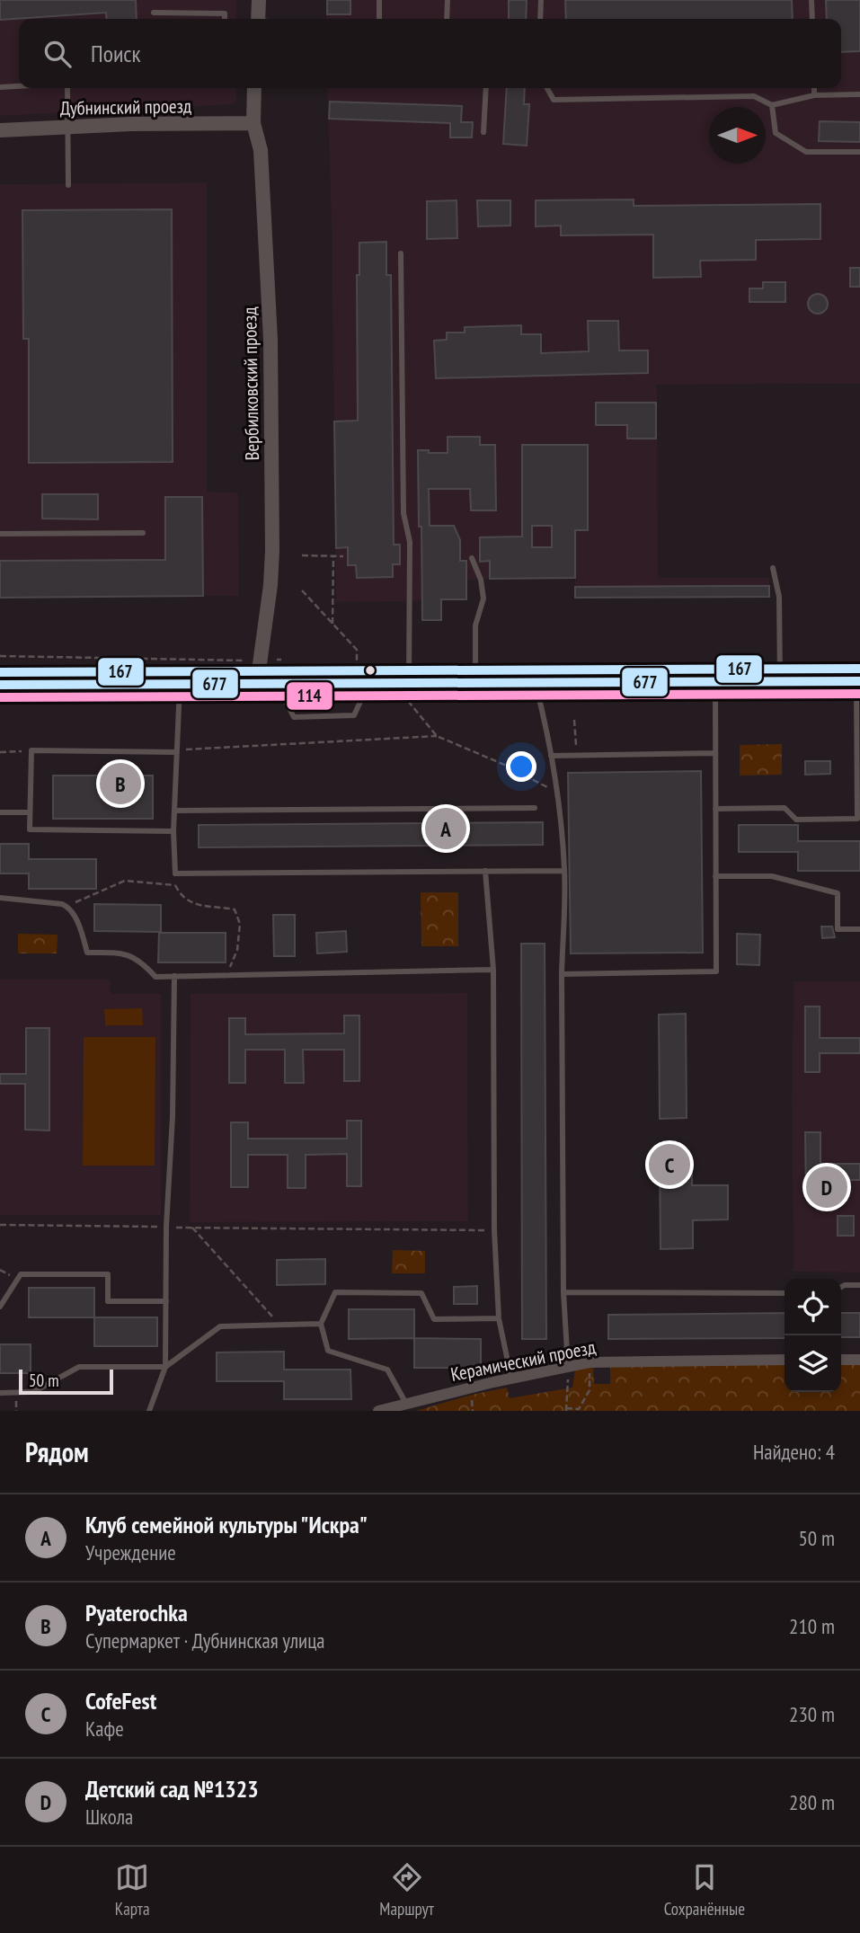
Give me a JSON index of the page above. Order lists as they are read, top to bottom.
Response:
{
  "streets": {
    "street": ["Дубнинский проезд", "Вербилковский проезд", "Керамический проезд"]
  },
  "crossings": [
    ["Дубнинский проезд", "Вербилковский проезд"]
  ],
  "lines": ["transit line 167", "transit line 677", "transit line 114"],
  "scale_bar": "50 m",
  "north": "right",
  "page": {
    "search": "Поиск",
    "pins": [
      "B",
      "A",
      "C",
      "D"
    ],
    "scale": "50 m",
    "heading": ["Рядом", "Найдено: 4"],
    "list": [
      {
        "mark": "A",
        "name": "Клуб семейной культуры \"Искра\"",
        "note": "Учреждение",
        "value": "50 m"
      },
      {
        "mark": "B",
        "name": "Pyaterochka",
        "note": "Супермаркет · Дубнинская улица",
        "value": "210 m"
      },
      {
        "mark": "C",
        "name": "CofeFest",
        "note": "Кафе",
        "value": "230 m"
      },
      {
        "mark": "D",
        "name": "Детский сад №1323",
        "note": "Школа",
        "value": "280 m"
      }
    ],
    "nav": ["Карта", "Маршрут", "Сохранённые"]
  }
}
